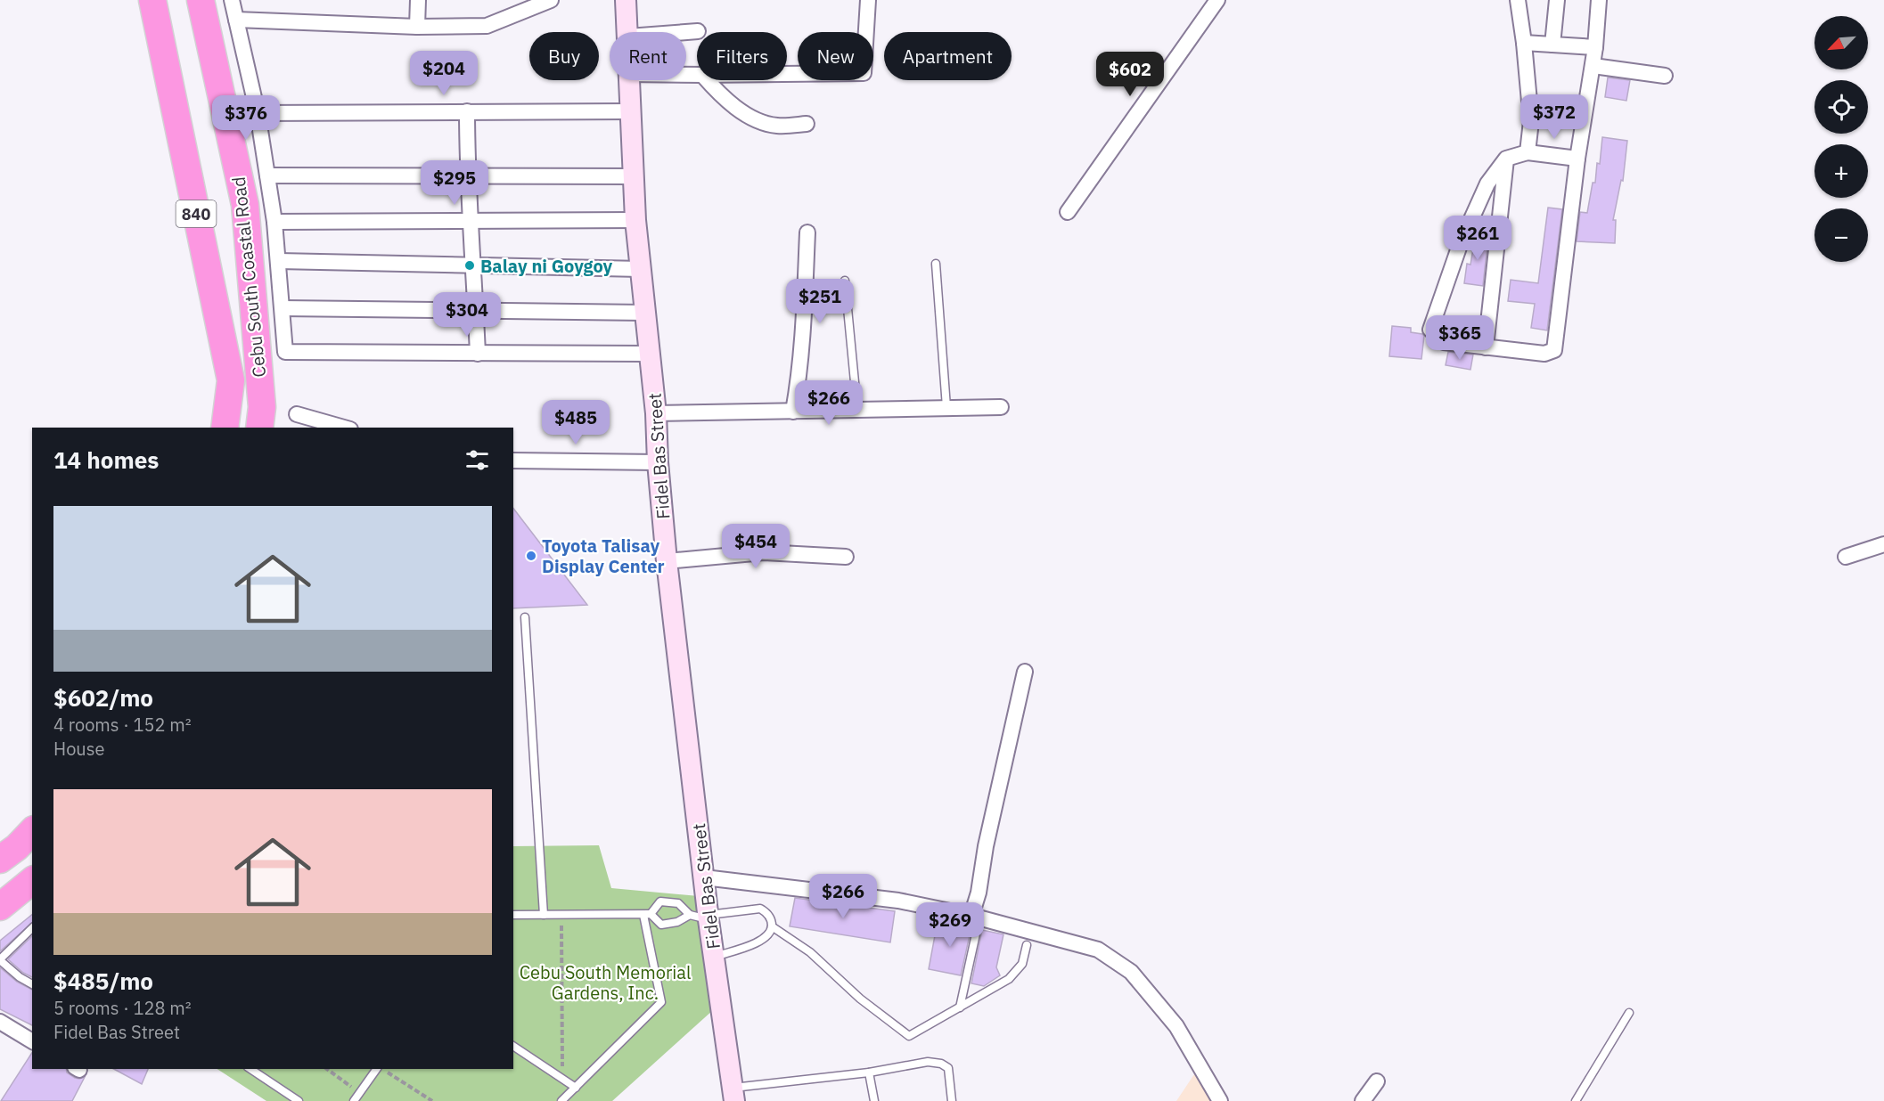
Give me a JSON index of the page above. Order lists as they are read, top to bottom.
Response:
{
  "streets": {
    "highway": ["840", "Cebu South Coastal Road"],
    "street": ["Fidel Bas Street"]
  },
  "parks": ["Cebu South Memorial Gardens, Inc."],
  "places": ["Balay ni Goygoy", "Toyota Talisay Display Center"],
  "north": "bottom left",
  "page": {
    "map_buttons": ["+", "−"],
    "chip": [
      "Buy",
      "Rent",
      "Filters",
      "New",
      "Apartment"
    ],
    "price": [
      "$204",
      "$602",
      "$372",
      "$376",
      "$295",
      "$261",
      "$251",
      "$304",
      "$365",
      "$266",
      "$485",
      "$454",
      "$266",
      "$269"
    ],
    "heading": "14 homes",
    "list": [
      {
        "name": "$602/mo",
        "note": "4 rooms · 152 m² · House"
      },
      {
        "name": "$485/mo",
        "note": "5 rooms · 128 m² · Fidel Bas Street"
      }
    ]
  }
}
